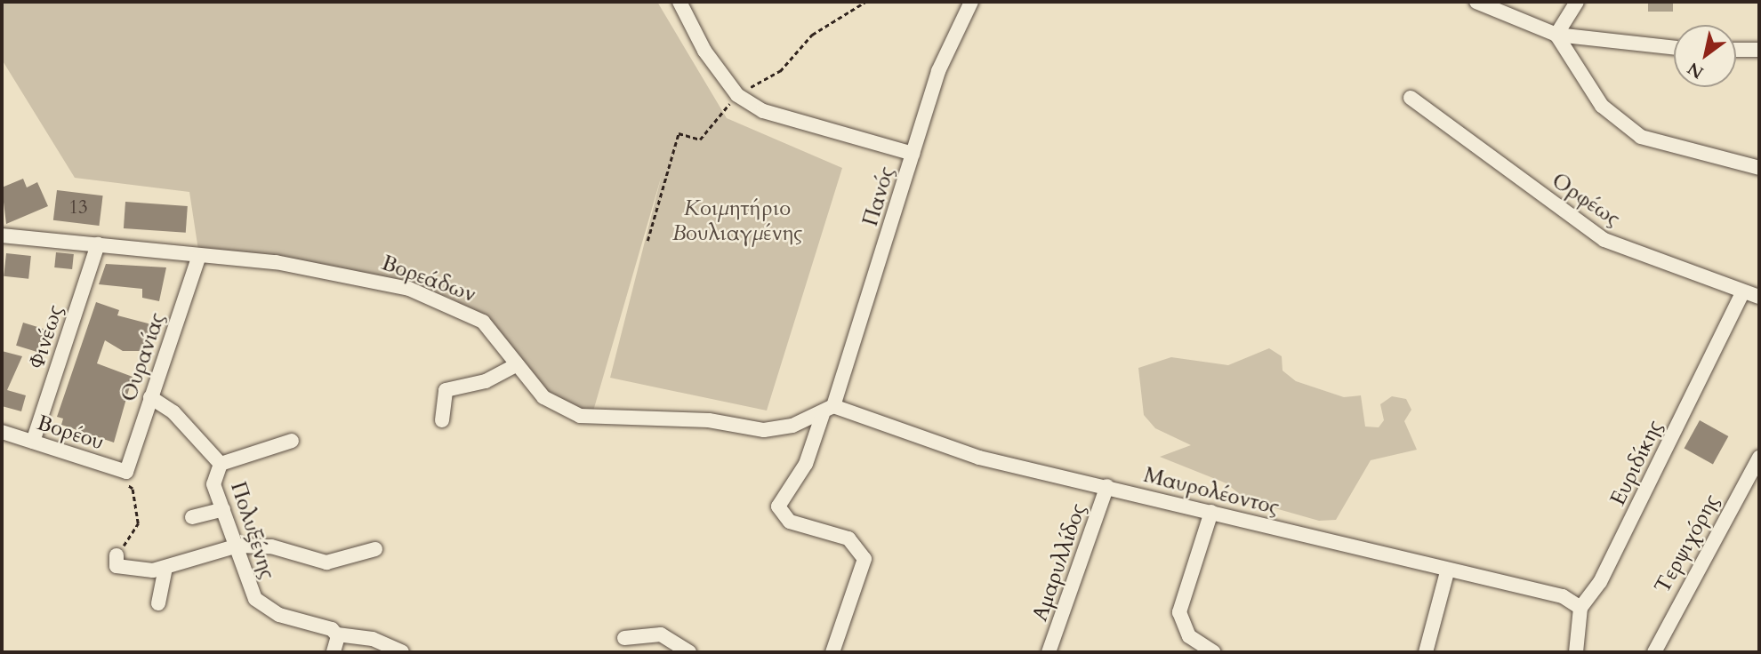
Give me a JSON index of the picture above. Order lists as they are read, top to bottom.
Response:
{
  "streets": {
    "street": [
      "Πανός",
      "Ορφέως",
      "Βορεάδων",
      "Φινέως",
      "Ουρανίας",
      "Βορέου",
      "Ευριδίκης",
      "Μαυρολέοντος",
      "Πολυξένης",
      "Τερψιχόρης",
      "Αμαρυλλίδος"
    ]
  },
  "crossings": [
    ["Πανός", "Βορεάδων"],
    ["Πανός", "Μαυρολέοντος"],
    ["Ορφέως", "Ευριδίκης"],
    ["Βορεάδων", "Φινέως"],
    ["Βορεάδων", "Ουρανίας"],
    ["Βορεάδων", "Μαυρολέοντος"],
    ["Φινέως", "Βορέου"],
    ["Ουρανίας", "Βορέου"],
    ["Ουρανίας", "Πολυξένης"],
    ["Ευριδίκης", "Μαυρολέοντος"],
    ["Μαυρολέοντος", "Αμαρυλλίδος"]
  ],
  "parks": ["Κοιμητήριο Βουλιαγμένης"],
  "house_numbers": ["13"],
  "north": "bottom left"
}
